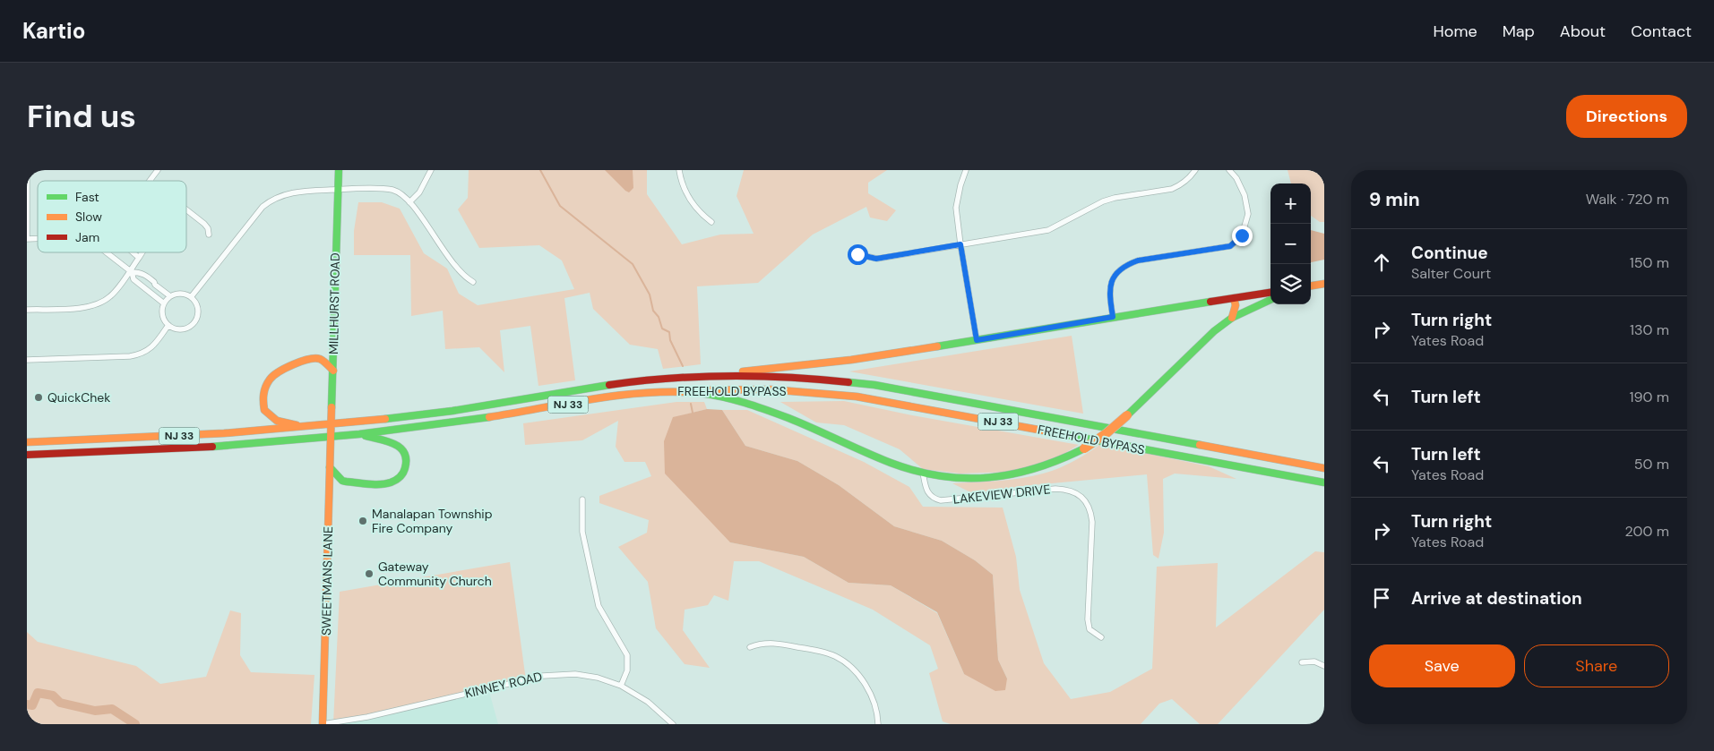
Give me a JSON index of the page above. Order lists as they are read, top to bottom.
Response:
{
  "streets": {
    "main road": [
      "MILLHURST ROAD",
      "FREEHOLD BYPASS",
      "NJ 33",
      "SWEETMANS LANE"
    ],
    "street": ["LAKEVIEW DRIVE", "KINNEY ROAD"]
  },
  "crossings": [
    ["MILLHURST ROAD", "NJ 33"],
    ["MILLHURST ROAD", "SWEETMANS LANE"],
    ["FREEHOLD BYPASS", "NJ 33"],
    ["NJ 33", "SWEETMANS LANE"],
    ["SWEETMANS LANE", "KINNEY ROAD"]
  ],
  "places": ["QuickChek", "Manalapan Township Fire Company", "Gateway Community Church"],
  "legend": ["Fast", "Slow", "Jam"],
  "page": {
    "header": "Kartio",
    "nav": [
      "Home",
      "Map",
      "About",
      "Contact"
    ],
    "buttons": [
      "Directions",
      ["Save", "Share"]
    ],
    "title": "Find us",
    "heading": ["9 min", "Walk · 720 m"],
    "map_buttons": ["+", "−"],
    "list": [
      ["Continue", "Salter Court", "150 m"],
      ["Turn right", "Yates Road", "130 m"],
      ["Turn left", "190 m"],
      ["Turn left", "Yates Road", "50 m"],
      ["Turn right", "Yates Road", "200 m"],
      "Arrive at destination"
    ]
  }
}
